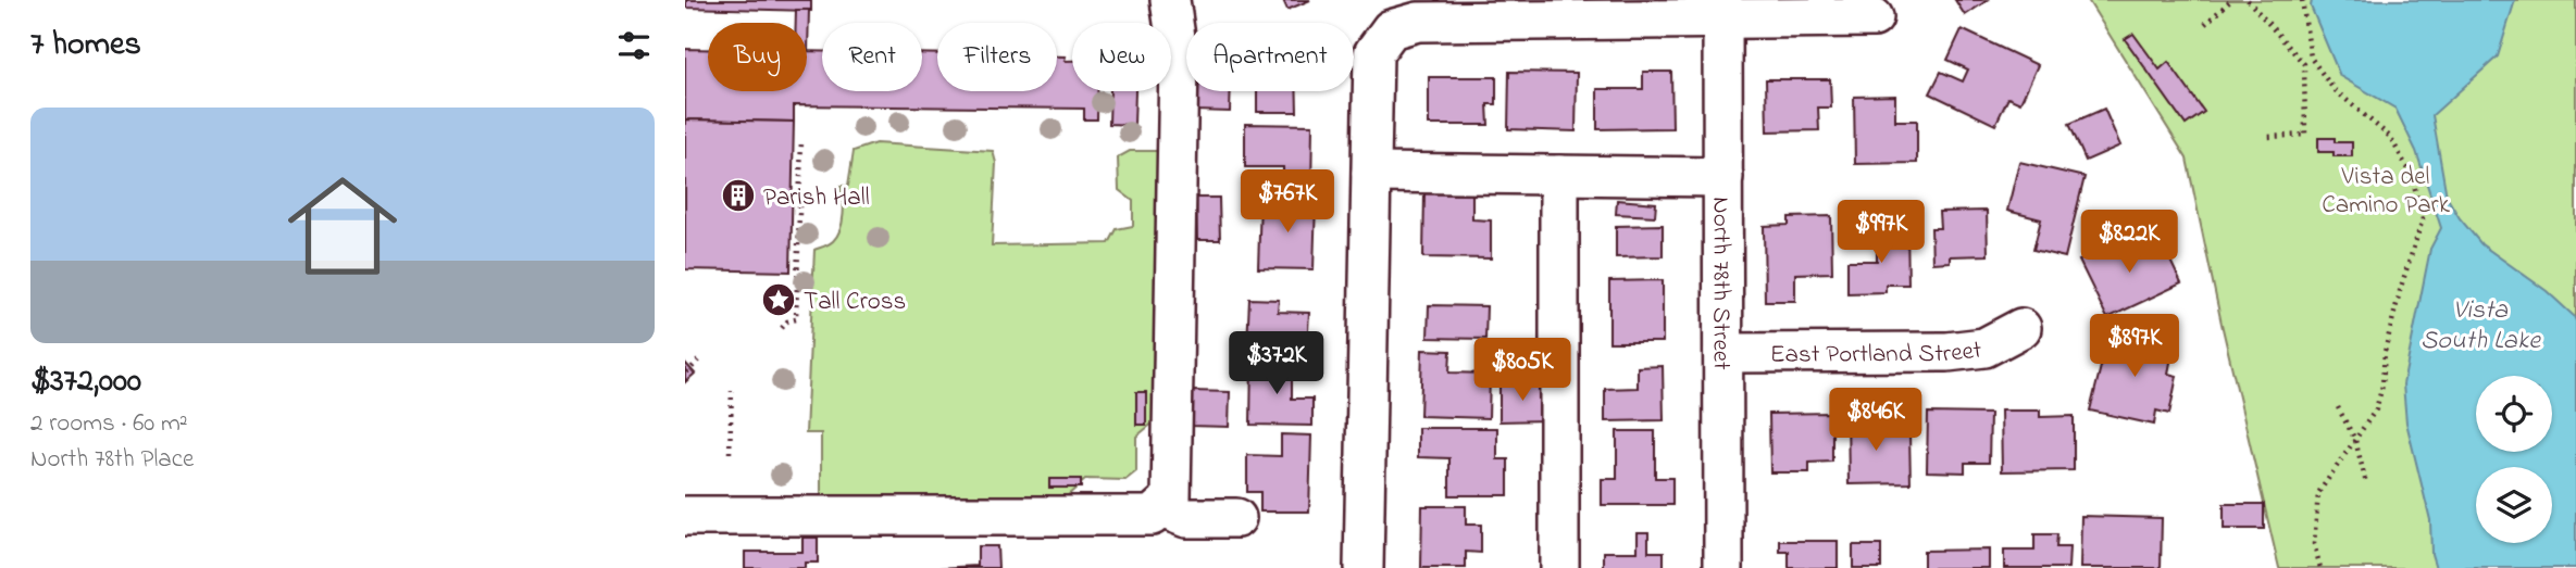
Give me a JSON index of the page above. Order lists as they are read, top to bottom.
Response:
{
  "streets": {
    "street": ["North 78th Street", "East Portland Street"]
  },
  "crossings": [
    ["North 78th Street", "East Portland Street"]
  ],
  "water": ["Vista South Lake"],
  "parks": ["Vista del Camino Park"],
  "places": {
    "building": ["Parish Hall"],
    "place": ["Tall Cross"]
  },
  "page": {
    "heading": "7 homes",
    "chip": [
      "Buy",
      "Rent",
      "Filters",
      "New",
      "Apartment"
    ],
    "list": [
      {
        "name": "$372,000",
        "note": "2 rooms · 60 m² · North 78th Place"
      }
    ],
    "price": [
      "$767K",
      "$997K",
      "$822K",
      "$897K",
      "$372K",
      "$805K",
      "$846K"
    ]
  }
}
